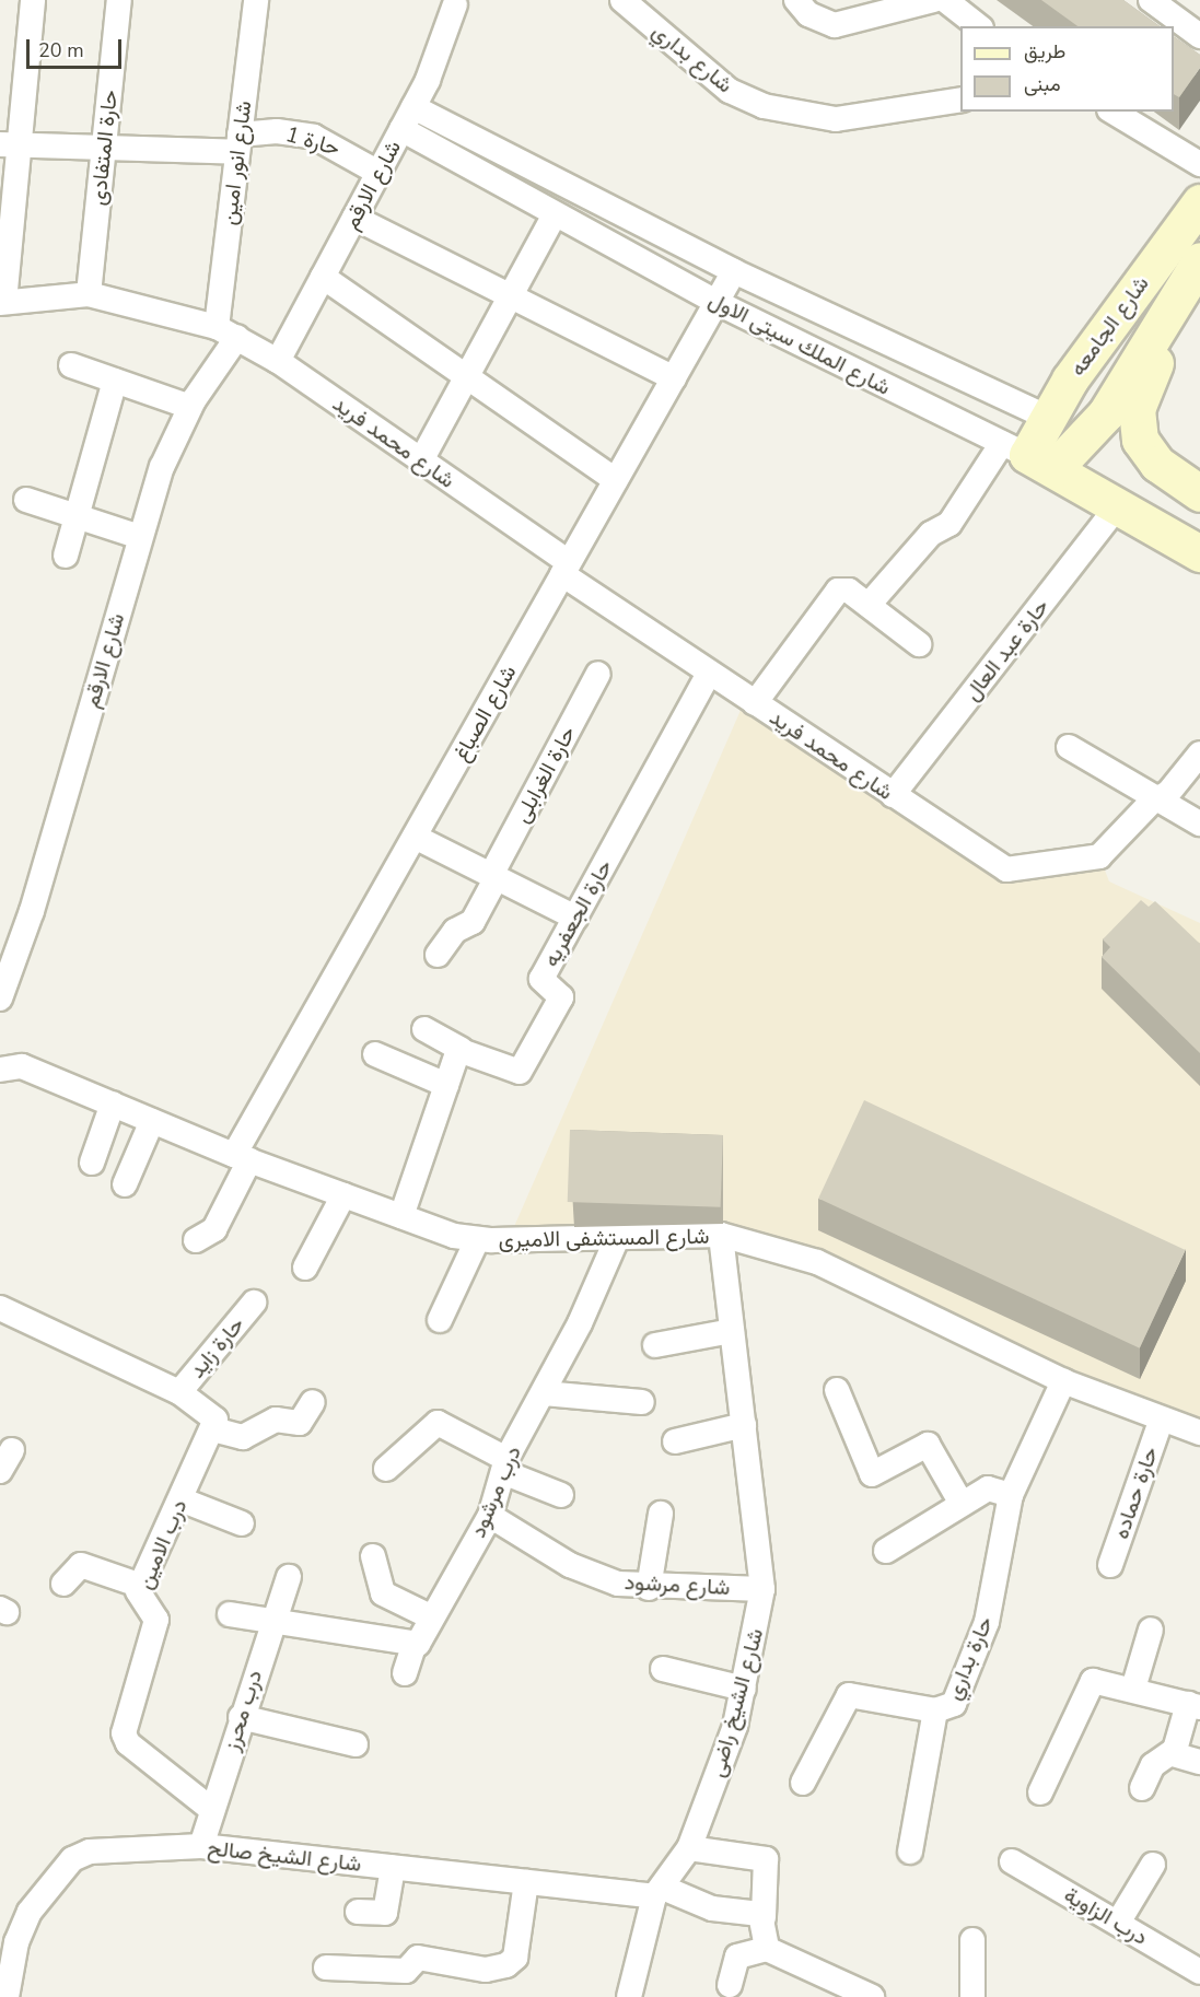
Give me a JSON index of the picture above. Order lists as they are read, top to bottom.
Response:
{
  "streets": {
    "main road": ["شارع الجامعه", "شارع الملك سيتى الاول"],
    "street": [
      "شارع بداري",
      "حارة 1",
      "حارة المتفادى",
      "شارع انور امين",
      "شارع الارقم",
      "شارع محمد فريد",
      "حارة عبد العال",
      "شارع الصباغ",
      "حارة الغرابلى",
      "حارة الجعفريه",
      "شارع المستشفى الاميرى",
      "حارة زايد",
      "درب مرشود",
      "حارة حماده",
      "درب الامين",
      "شارع مرشود",
      "حارة بداري",
      "شارع الشيخ راضى",
      "درب محرز",
      "شارع الشيخ صالح",
      "درب الزاوية"
    ]
  },
  "crossings": [
    ["حارة 1", "حارة المتفادى"],
    ["حارة 1", "شارع انور امين"],
    ["حارة 1", "شارع الارقم"],
    ["حارة المتفادى", "شارع محمد فريد"],
    ["شارع انور امين", "شارع الارقم"],
    ["شارع انور امين", "شارع محمد فريد"],
    ["شارع الارقم", "شارع الملك سيتى الاول"],
    ["شارع الارقم", "شارع محمد فريد"],
    ["شارع الجامعه", "شارع الملك سيتى الاول"],
    ["شارع الملك سيتى الاول", "حارة عبد العال"],
    ["شارع الملك سيتى الاول", "شارع الصباغ"],
    ["شارع محمد فريد", "حارة عبد العال"],
    ["شارع محمد فريد", "شارع الصباغ"],
    ["شارع محمد فريد", "حارة الجعفريه"],
    ["شارع الصباغ", "شارع المستشفى الاميرى"],
    ["شارع المستشفى الاميرى", "درب مرشود"],
    ["شارع المستشفى الاميرى", "حارة حماده"],
    ["شارع المستشفى الاميرى", "حارة بداري"],
    ["شارع المستشفى الاميرى", "شارع الشيخ راضى"],
    ["درب مرشود", "شارع مرشود"],
    ["درب الامين", "درب محرز"],
    ["شارع مرشود", "شارع الشيخ راضى"],
    ["شارع الشيخ راضى", "شارع الشيخ صالح"],
    ["درب محرز", "شارع الشيخ صالح"]
  ],
  "legend": ["طريق", "مبنى"],
  "scale_bar": "20 m"
}
